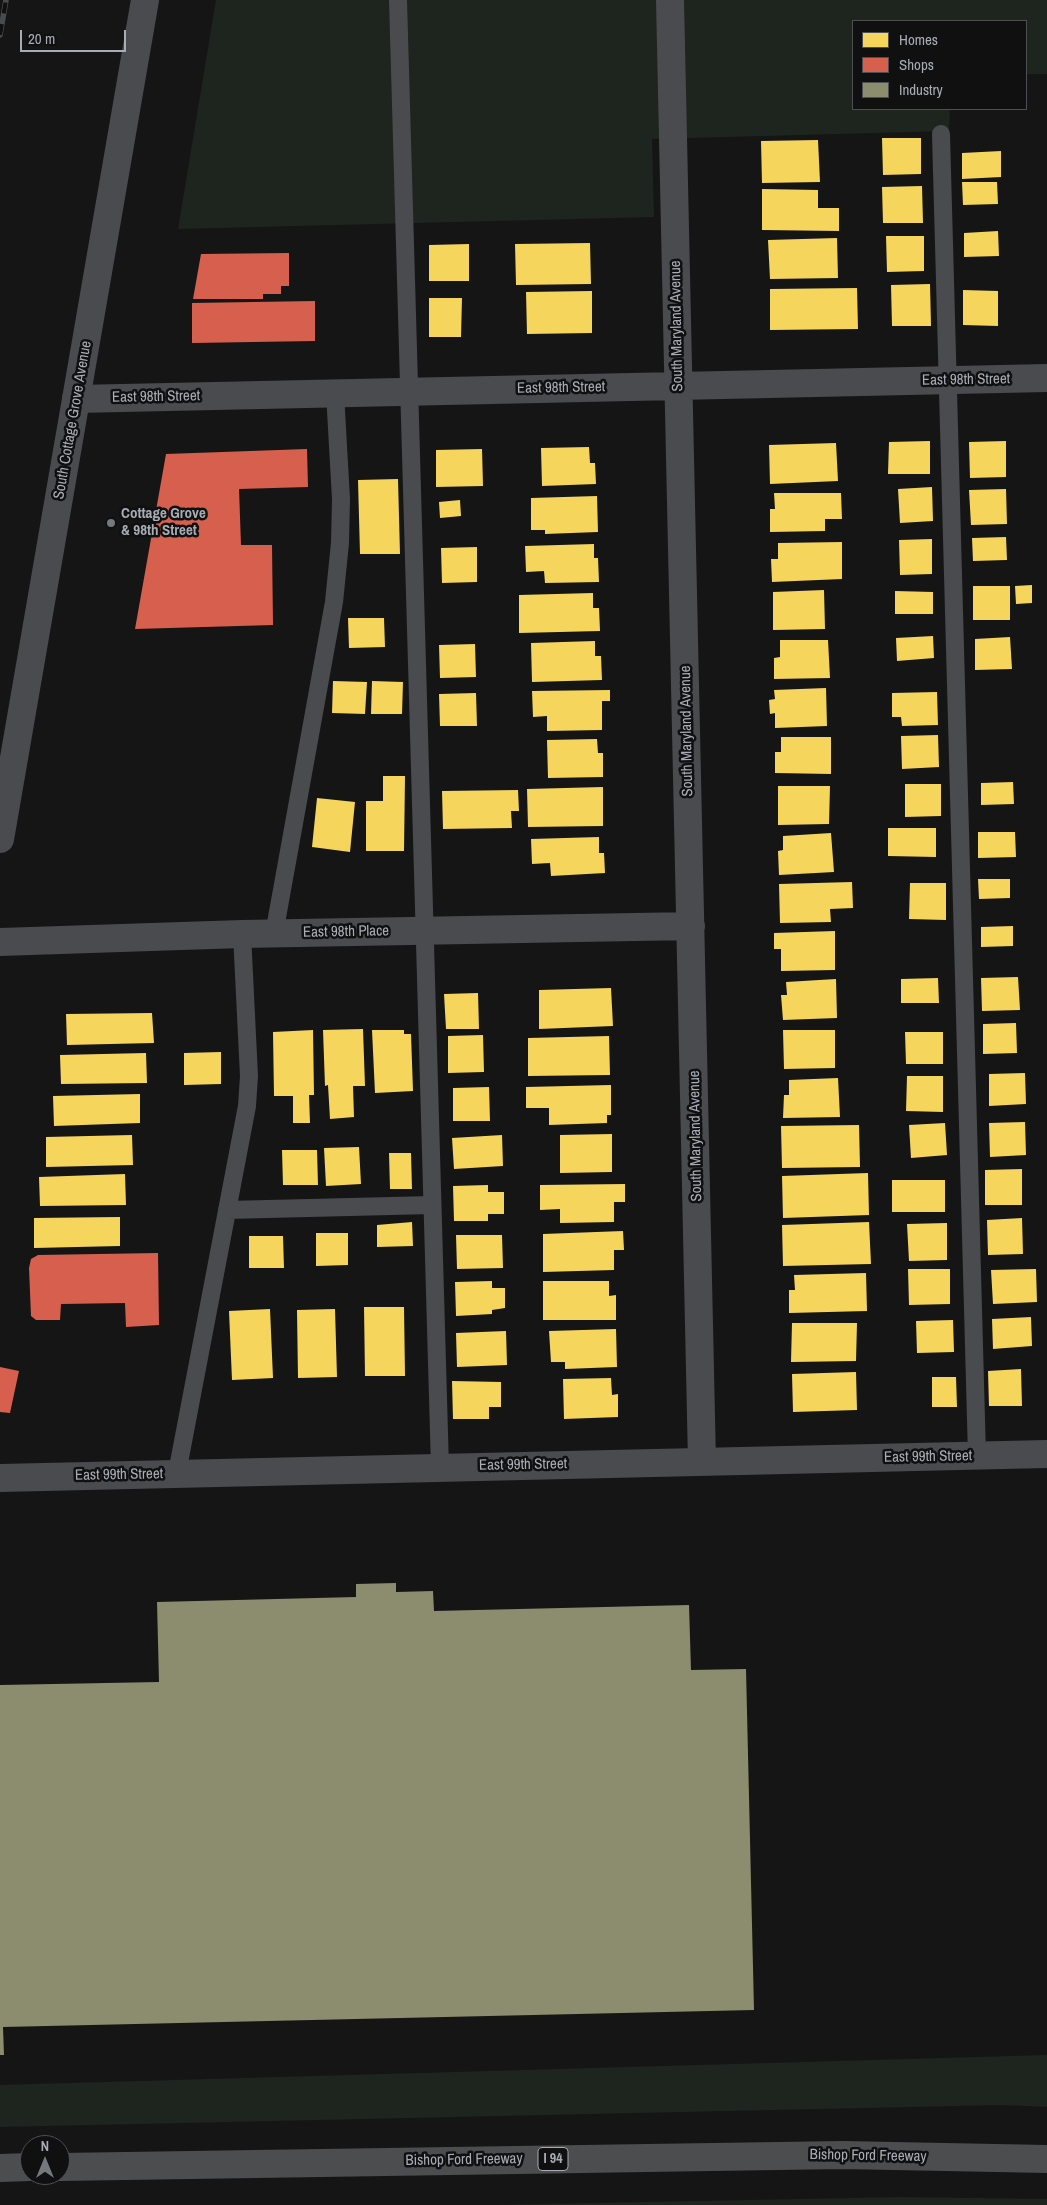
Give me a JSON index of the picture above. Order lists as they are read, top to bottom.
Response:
{
  "streets": {
    "highway": ["Bishop Ford Freeway", "I 94"],
    "street": [
      "South Maryland Avenue",
      "East 98th Street",
      "South Cottage Grove Avenue",
      "East 98th Place",
      "East 99th Street"
    ]
  },
  "crossings": [
    ["South Maryland Avenue", "East 98th Street"],
    ["South Maryland Avenue", "East 98th Place"],
    ["South Maryland Avenue", "East 99th Street"],
    ["East 98th Street", "South Cottage Grove Avenue"]
  ],
  "places": ["Cottage Grove & 98th Street"],
  "legend": ["Homes", "Shops", "Industry"],
  "scale_bar": "20 m",
  "north": "top"
}
